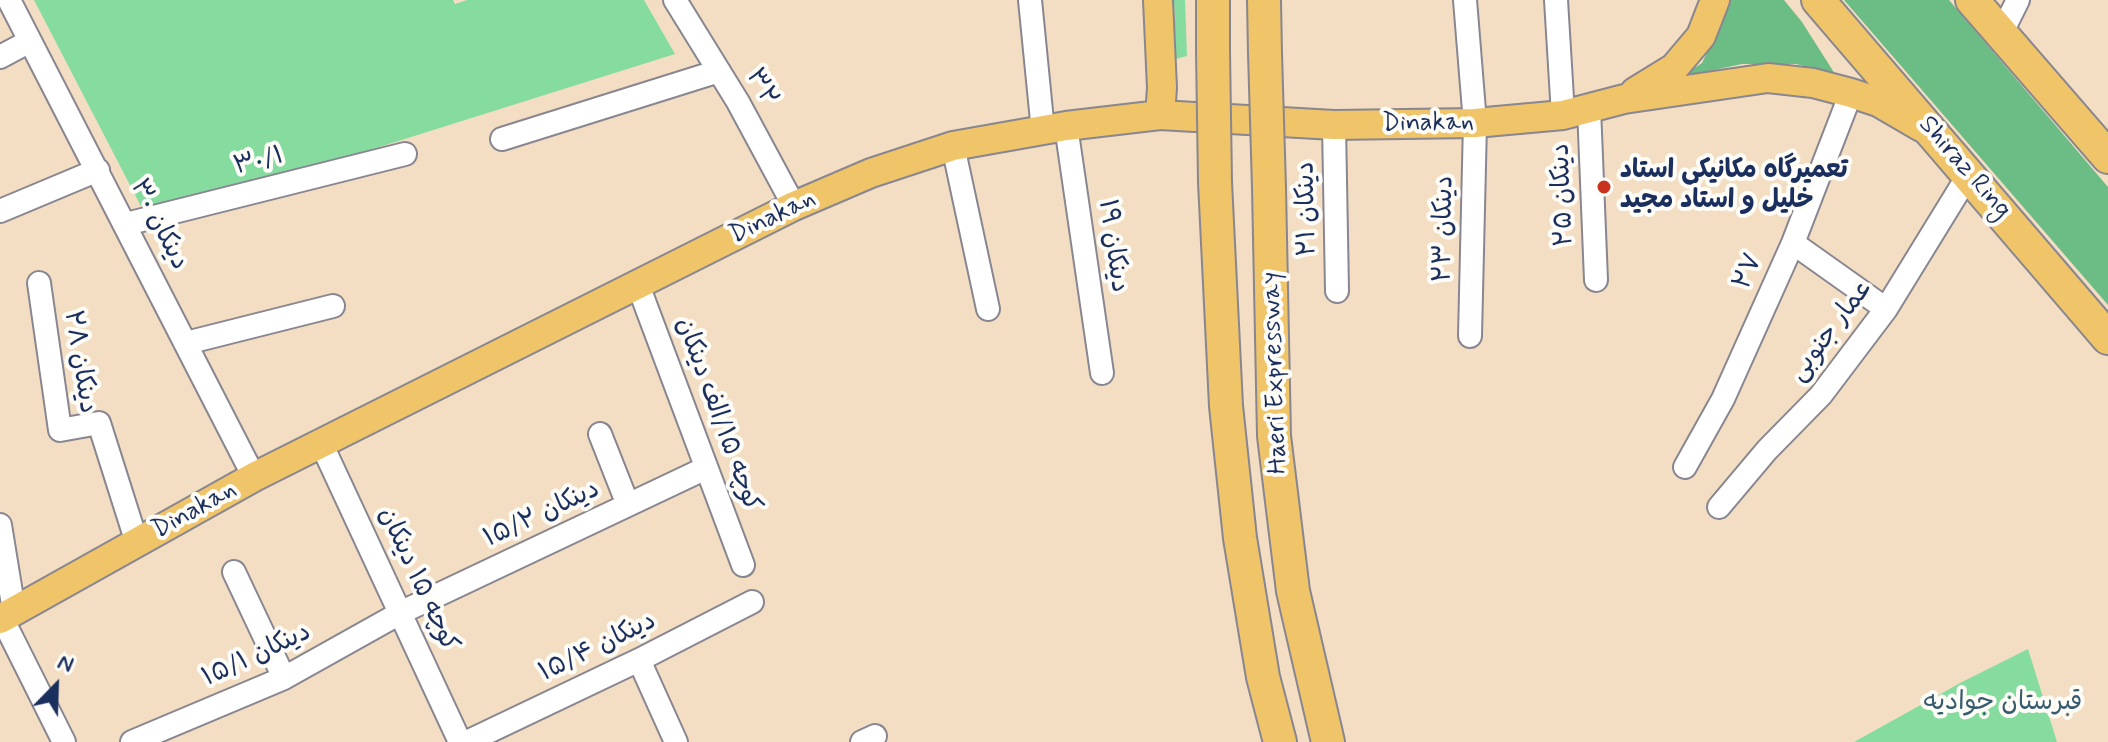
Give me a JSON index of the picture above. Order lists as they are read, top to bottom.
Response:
{
  "streets": {
    "highway": ["Shiraz Ring", "Haeri Expressway"],
    "main road": ["Dinakan"],
    "street": [
      "۳۲",
      "۳۰/۱",
      "۲۵ دینکان",
      "۲۱ دینکان",
      "۳۰ دینکان",
      "۲۳ دینکان",
      "۱۹ دینکان",
      "۲۷",
      "عمار جنوبی",
      "۲۸ دینکان",
      "کوچه ۱۵/الف دینکان",
      "۱۵/۲ دینکان",
      "کوچه ۱۵ دینکان",
      "۱۵/۴ دینکان",
      "۱۵/۱ دینکان"
    ]
  },
  "crossings": [
    ["۳۲", "Dinakan"],
    ["Dinakan", "۲۵ دینکان"],
    ["Dinakan", "۲۱ دینکان"],
    ["Dinakan", "۳۰ دینکان"],
    ["Dinakan", "۲۳ دینکان"],
    ["Dinakan", "۱۹ دینکان"],
    ["Dinakan", "۲۸ دینکان"],
    ["Dinakan", "کوچه ۱۵/الف دینکان"],
    ["Dinakan", "کوچه ۱۵ دینکان"],
    ["۳۰/۱", "۳۰ دینکان"],
    ["Shiraz Ring", "عمار جنوبی"],
    ["کوچه ۱۵/الف دینکان", "۱۵/۲ دینکان"],
    ["۱۵/۲ دینکان", "کوچه ۱۵ دینکان"],
    ["۱۵/۲ دینکان", "۱۵/۱ دینکان"],
    ["کوچه ۱۵ دینکان", "۱۵/۱ دینکان"]
  ],
  "parks": ["قبرستان جوادیه"],
  "places": ["تعمیرگاه مکانیکی استاد خلیل و استاد مجید"],
  "north": "top right"
}
